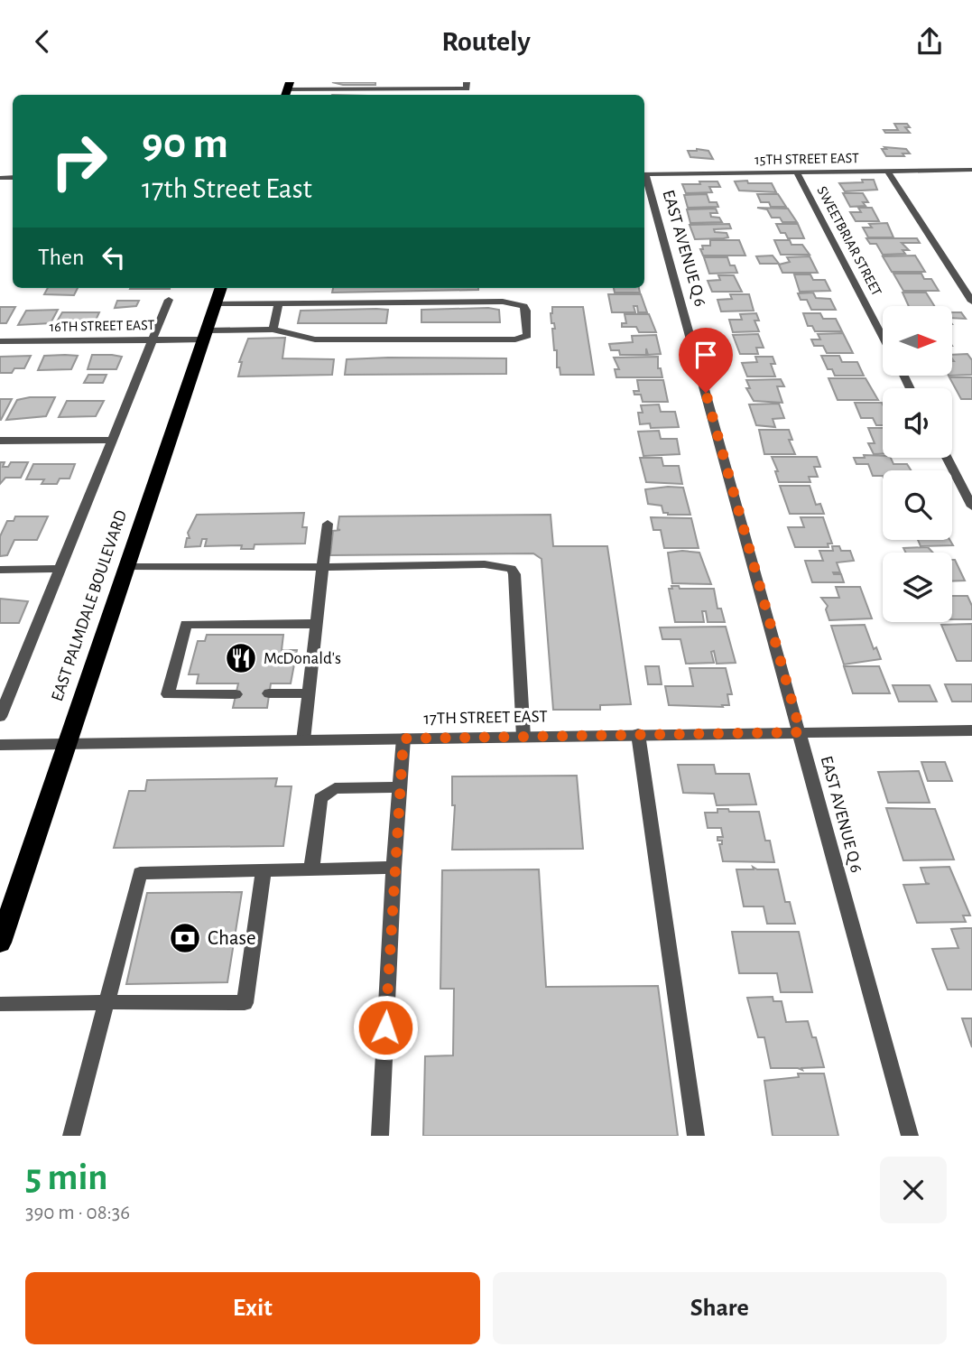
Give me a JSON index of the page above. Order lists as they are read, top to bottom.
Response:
{
  "streets": {
    "highway": ["EAST PALMDALE BOULEVARD"],
    "street": [
      "15TH STREET EAST",
      "SWEETBRIAR STREET",
      "EAST AVENUE Q 6",
      "16TH STREET EAST",
      "17TH STREET EAST"
    ]
  },
  "crossings": [
    ["15TH STREET EAST", "SWEETBRIAR STREET"],
    ["EAST AVENUE Q 6", "17TH STREET EAST"],
    ["16TH STREET EAST", "EAST PALMDALE BOULEVARD"],
    ["EAST PALMDALE BOULEVARD", "17TH STREET EAST"]
  ],
  "places": {
    "restaurant": ["McDonald's"],
    "bank": ["Chase"]
  },
  "north": "right",
  "page": {
    "header": "Routely",
    "turn": ["90 m", "17th Street East"],
    "then": "Then",
    "heading": ["5 min", "390 m · 08:36"],
    "buttons": ["Exit", "Share"]
  }
}
